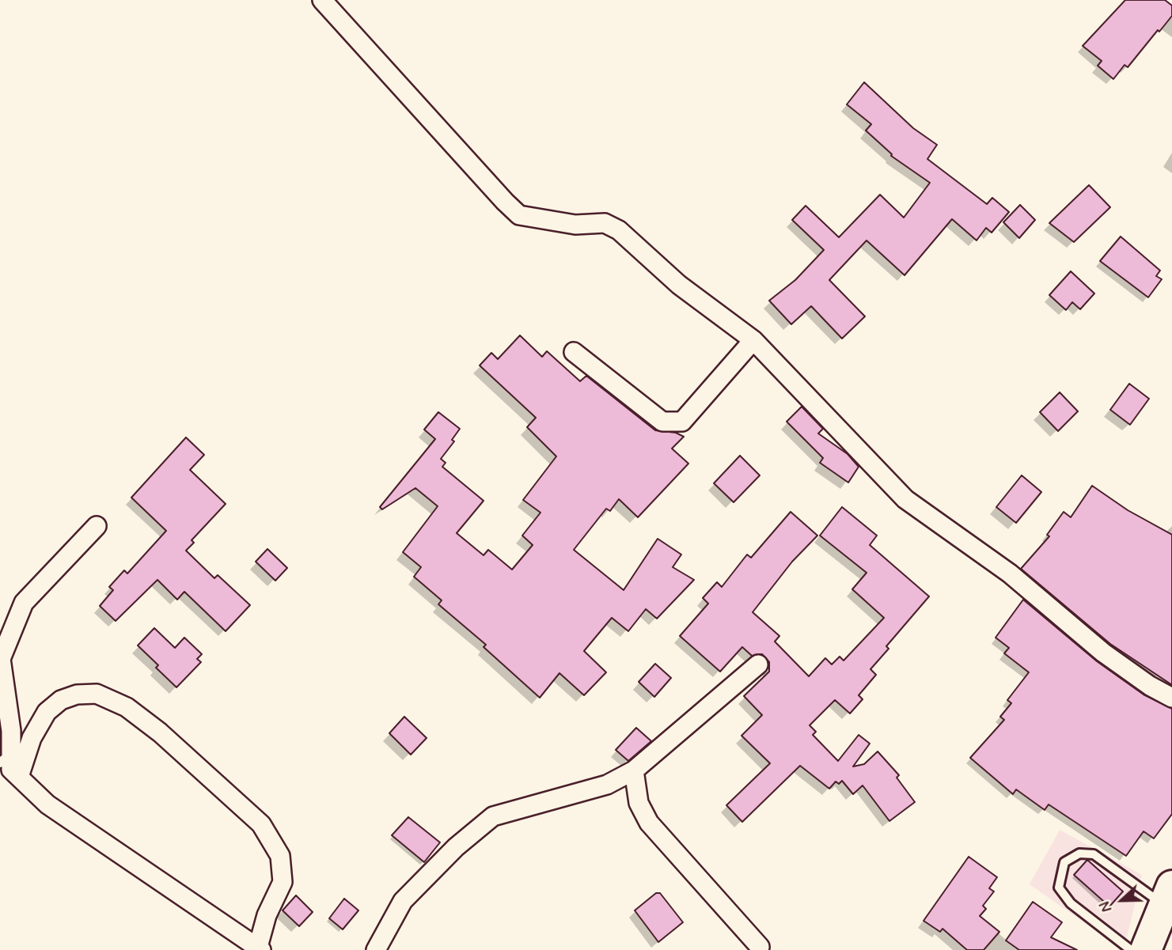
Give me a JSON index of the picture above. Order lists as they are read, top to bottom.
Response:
{
  "north": "left"
}
